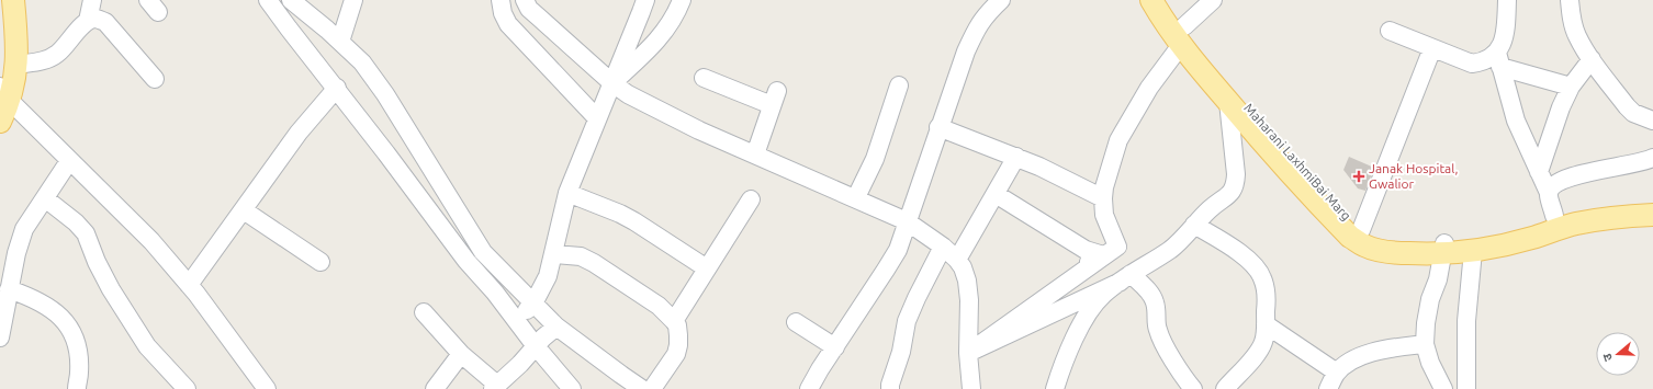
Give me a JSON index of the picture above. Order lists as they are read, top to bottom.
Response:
{
  "streets": {
    "main road": ["Maharani LaxhmiBai Marg"]
  },
  "places": {
    "health": ["Janak Hospital, Gwalior"]
  },
  "north": "left"
}
